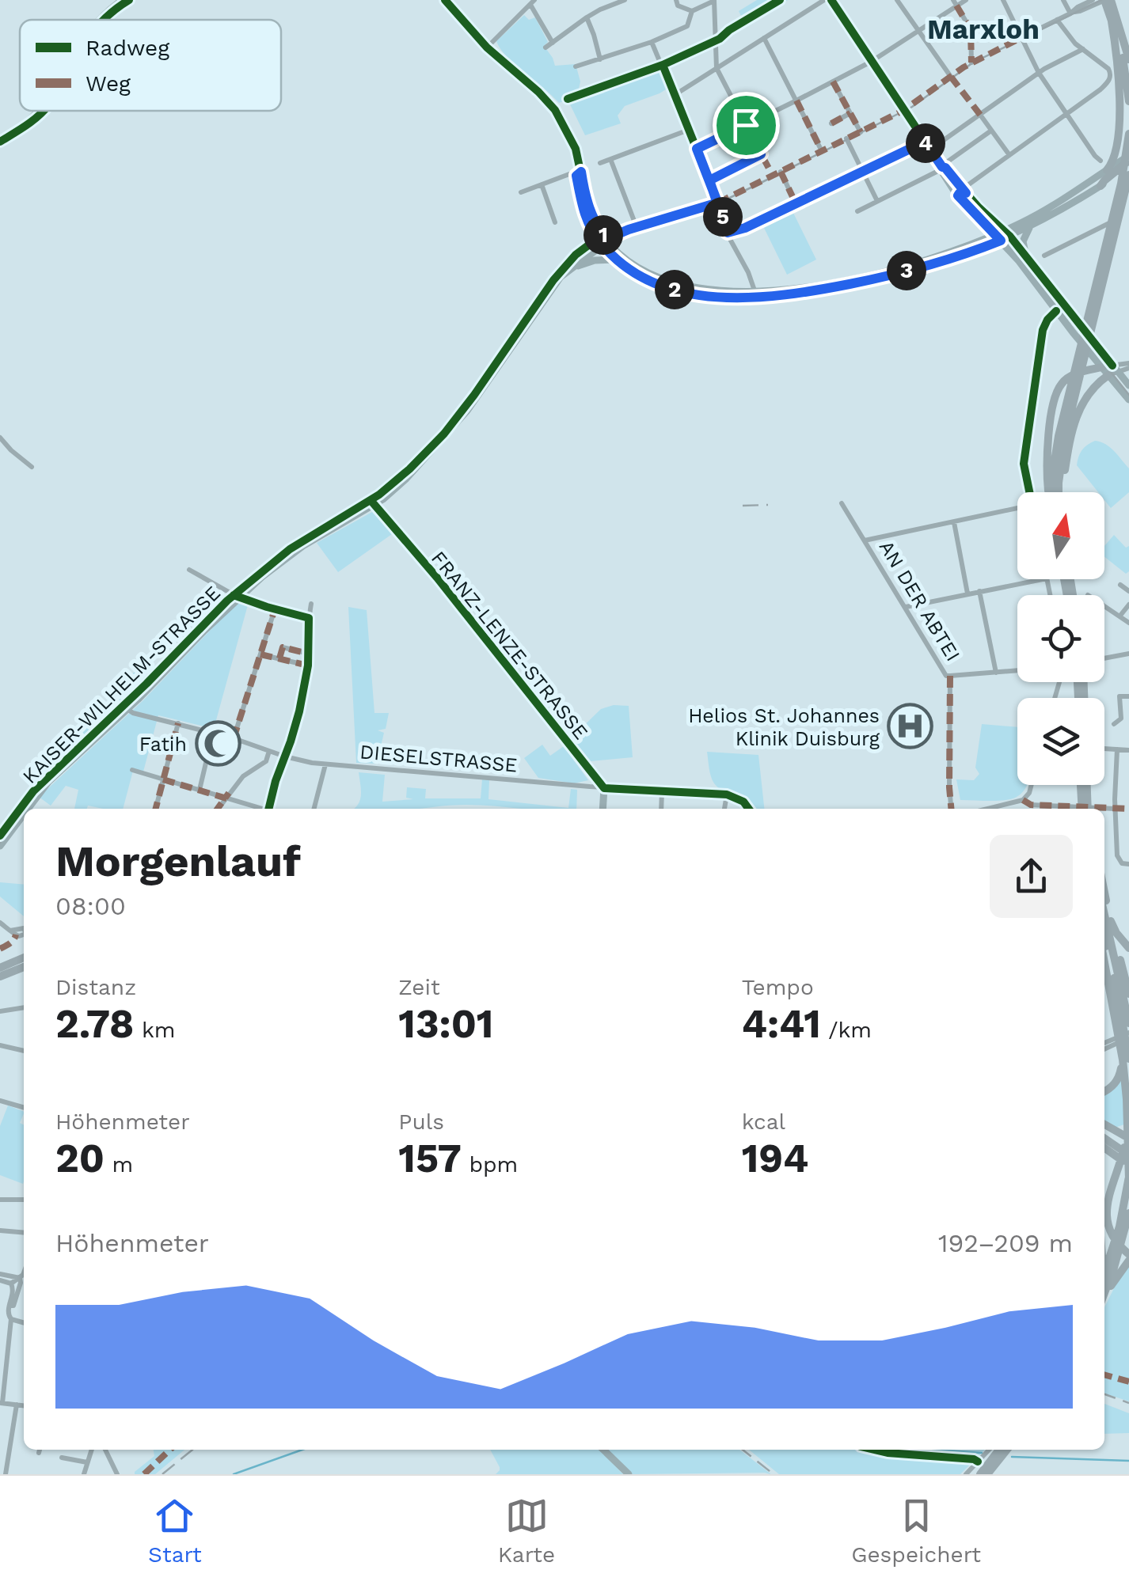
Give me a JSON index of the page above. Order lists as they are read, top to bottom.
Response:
{
  "streets": {
    "main road": ["FRANZ-LENZE-STRASSE", "KAISER-WILHELM-STRASSE"],
    "street": ["AN DER ABTEI", "DIESELSTRASSE"]
  },
  "crossings": [
    ["FRANZ-LENZE-STRASSE", "KAISER-WILHELM-STRASSE"],
    ["FRANZ-LENZE-STRASSE", "DIESELSTRASSE"],
    ["KAISER-WILHELM-STRASSE", "DIESELSTRASSE"]
  ],
  "districts": ["Marxloh"],
  "places": {
    "hospital": ["Helios St. Johannes Klinik Duisburg"],
    "mosque": ["Fatih"]
  },
  "legend": ["Radweg", "Weg"],
  "north": "top",
  "page": {
    "pins": [
      "4",
      "5",
      "1",
      "3",
      "2"
    ],
    "heading": ["Morgenlauf", "08:00"],
    "stats": [
      ["Distanz", "2.78 km"],
      ["Zeit", "13:01"],
      ["Tempo", "4:41 /km"],
      ["Höhenmeter", "20 m"],
      ["Puls", "157 bpm"],
      ["kcal", "194"]
    ],
    "chart": ["Höhenmeter", "192–209 m"],
    "tabs": ["Start", "Karte", "Gespeichert"]
  }
}
